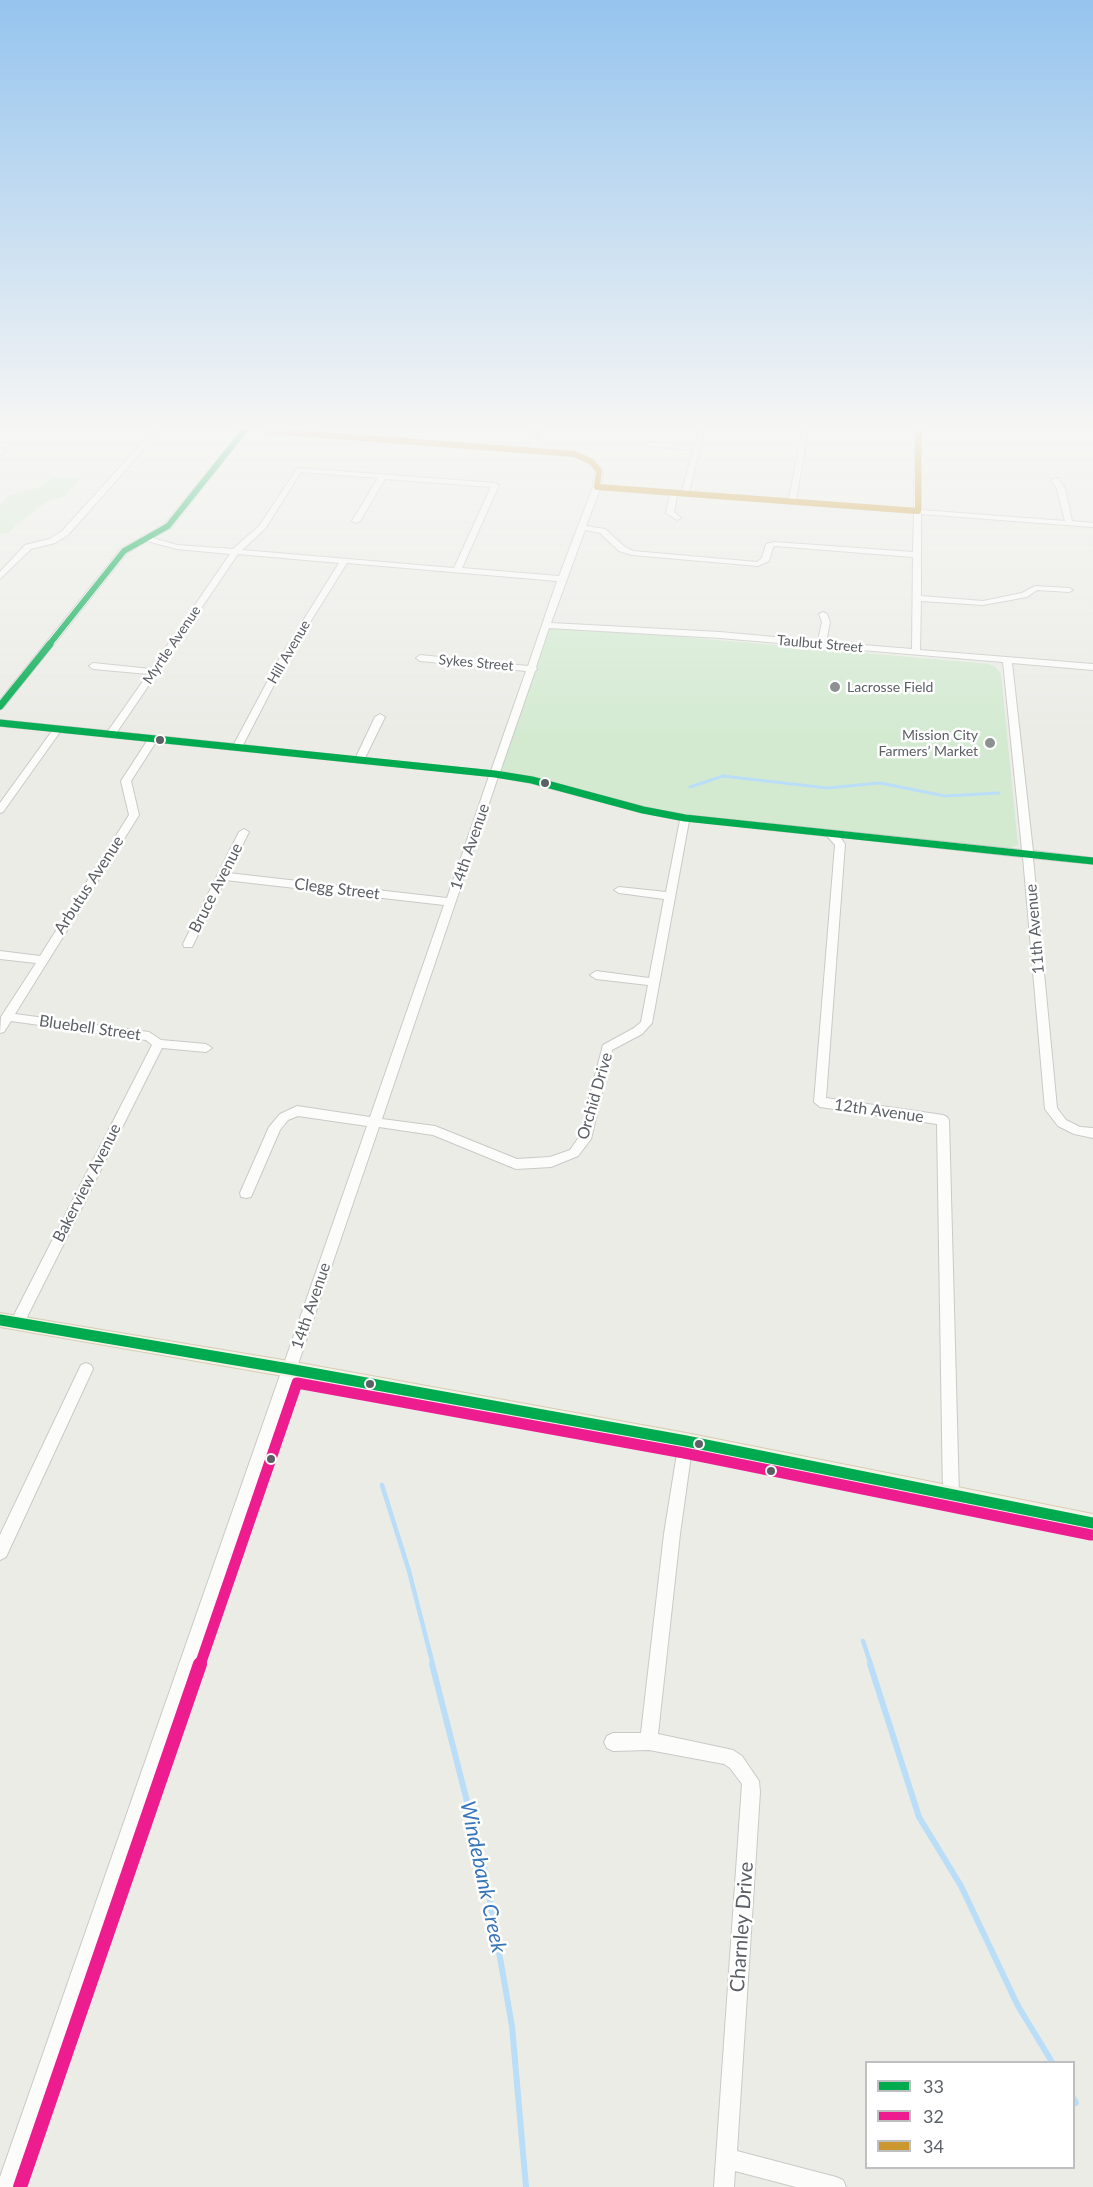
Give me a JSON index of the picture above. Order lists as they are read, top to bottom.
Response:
{
  "streets": {
    "street": [
      "Taulbut Street",
      "Myrtle Avenue",
      "Hill Avenue",
      "Sykes Street",
      "14th Avenue",
      "Arbutus Avenue",
      "Bruce Avenue",
      "Clegg Street",
      "11th Avenue",
      "Bluebell Street",
      "Orchid Drive",
      "12th Avenue",
      "Bakerview Avenue",
      "Charnley Drive"
    ]
  },
  "crossings": [
    ["Taulbut Street", "14th Avenue"],
    ["Taulbut Street", "11th Avenue"],
    ["Sykes Street", "14th Avenue"],
    ["14th Avenue", "Clegg Street"],
    ["14th Avenue", "Orchid Drive"],
    ["Arbutus Avenue", "Bluebell Street"],
    ["Bruce Avenue", "Clegg Street"],
    ["Bluebell Street", "Bakerview Avenue"]
  ],
  "water": ["Windebank Creek"],
  "places": ["Lacrosse Field", "Mission City Farmers’ Market"],
  "lines": ["transit line 33", "transit line 32"],
  "legend": ["33", "32", "34"]
}
